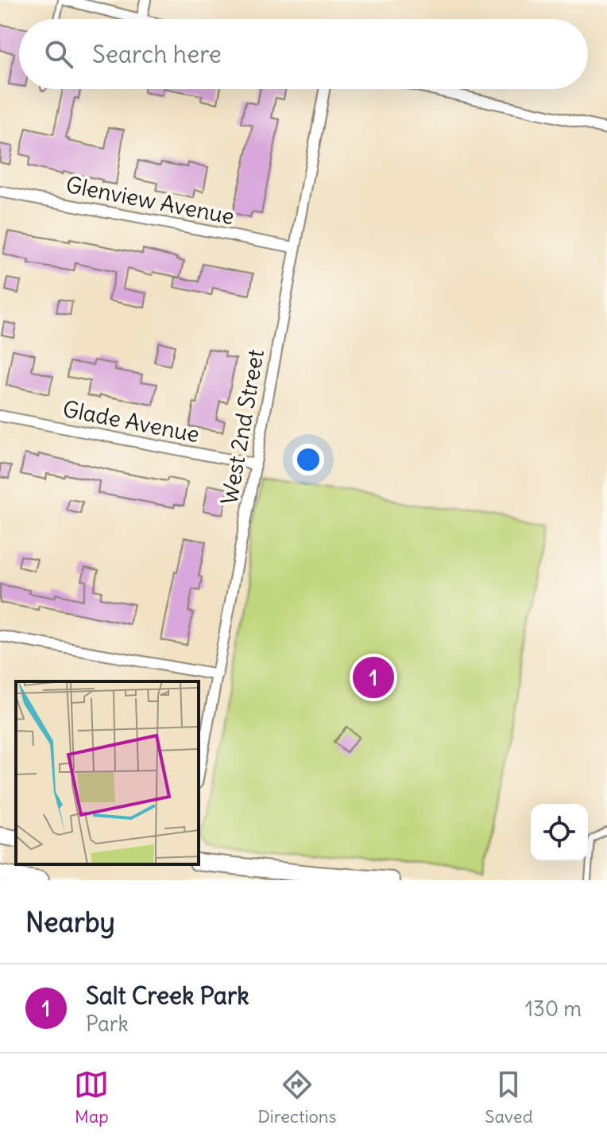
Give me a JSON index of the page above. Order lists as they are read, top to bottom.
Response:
{
  "streets": {
    "street": ["Glenview Avenue", "Glade Avenue", "West 2nd Street"]
  },
  "crossings": [
    ["Glenview Avenue", "West 2nd Street"],
    ["Glade Avenue", "West 2nd Street"]
  ],
  "page": {
    "search": "Search here",
    "pins": "1",
    "heading": "Nearby",
    "list": [
      {
        "mark": "1",
        "name": "Salt Creek Park",
        "note": "Park",
        "value": "130 m"
      }
    ],
    "nav": ["Map", "Directions", "Saved"]
  }
}
